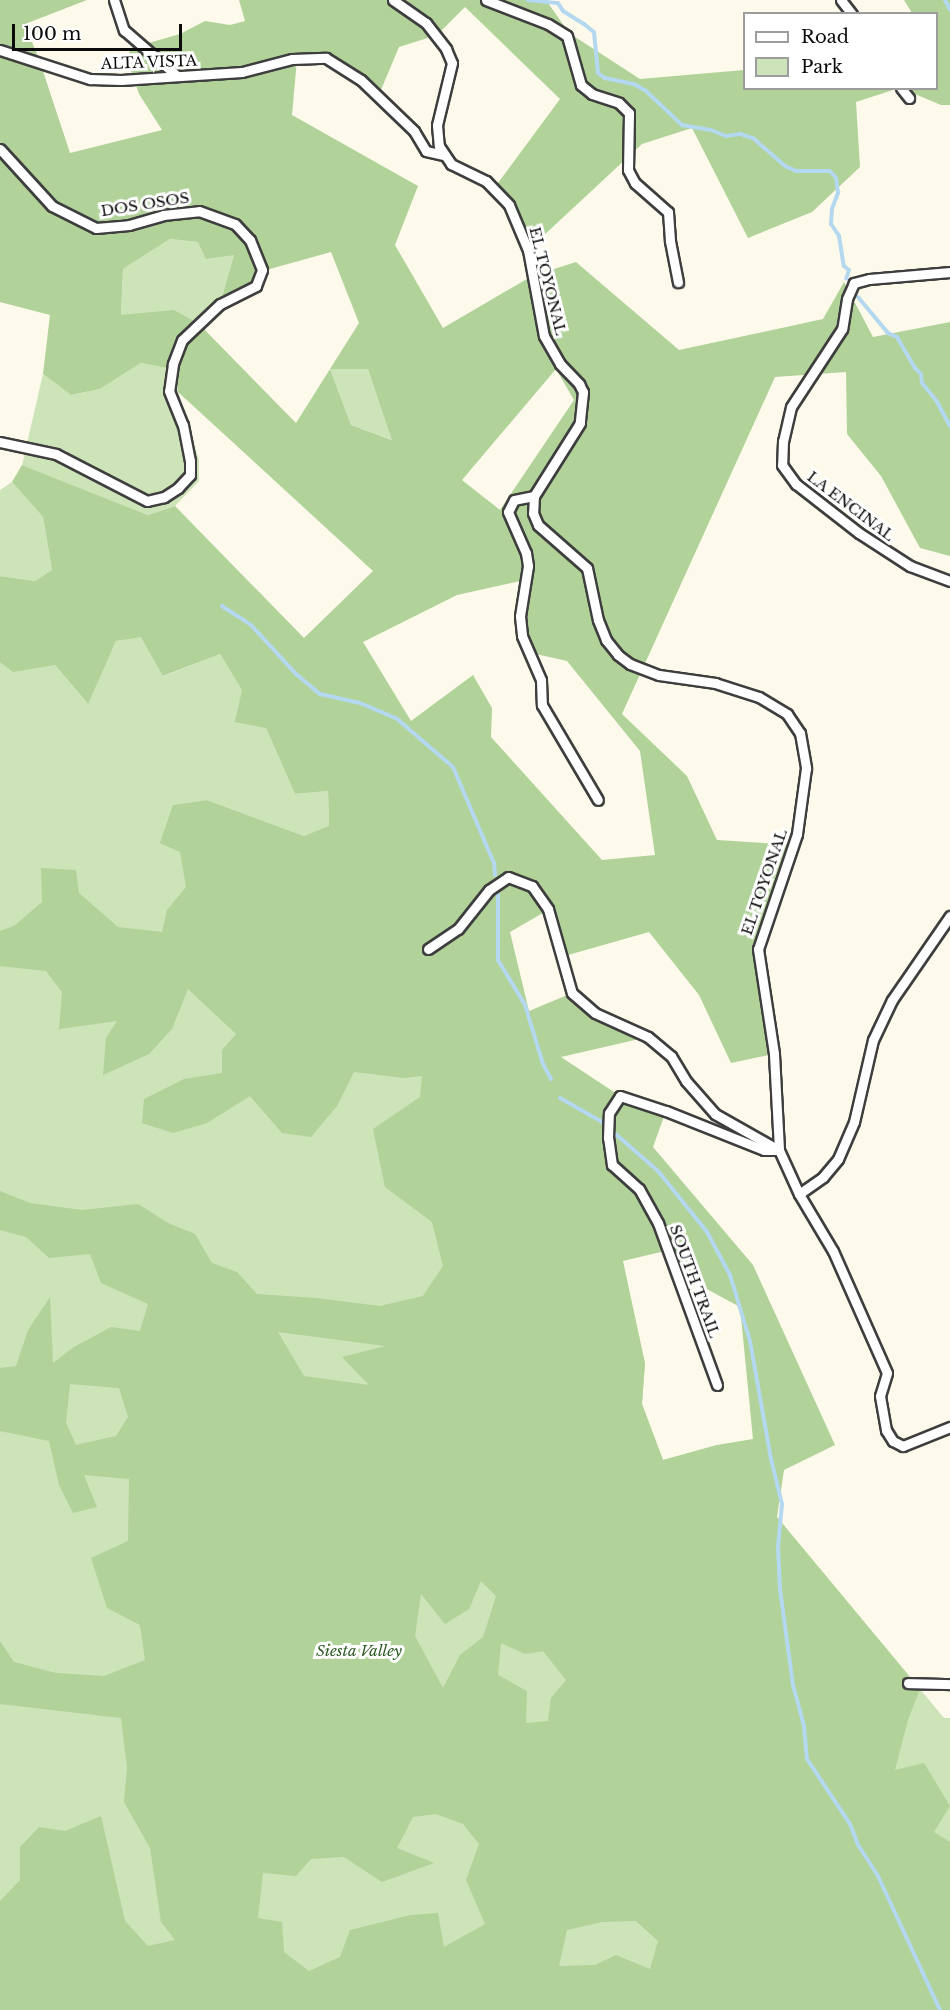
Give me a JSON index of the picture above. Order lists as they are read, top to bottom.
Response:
{
  "streets": {
    "street": [
      "ALTA VISTA",
      "DOS OSOS",
      "EL TOYONAL",
      "LA ENCINAL",
      "SOUTH TRAIL"
    ]
  },
  "crossings": [
    ["ALTA VISTA", "EL TOYONAL"],
    ["EL TOYONAL", "SOUTH TRAIL"]
  ],
  "parks": ["Siesta Valley"],
  "legend": ["Road", "Park"],
  "scale_bar": "100 m"
}
